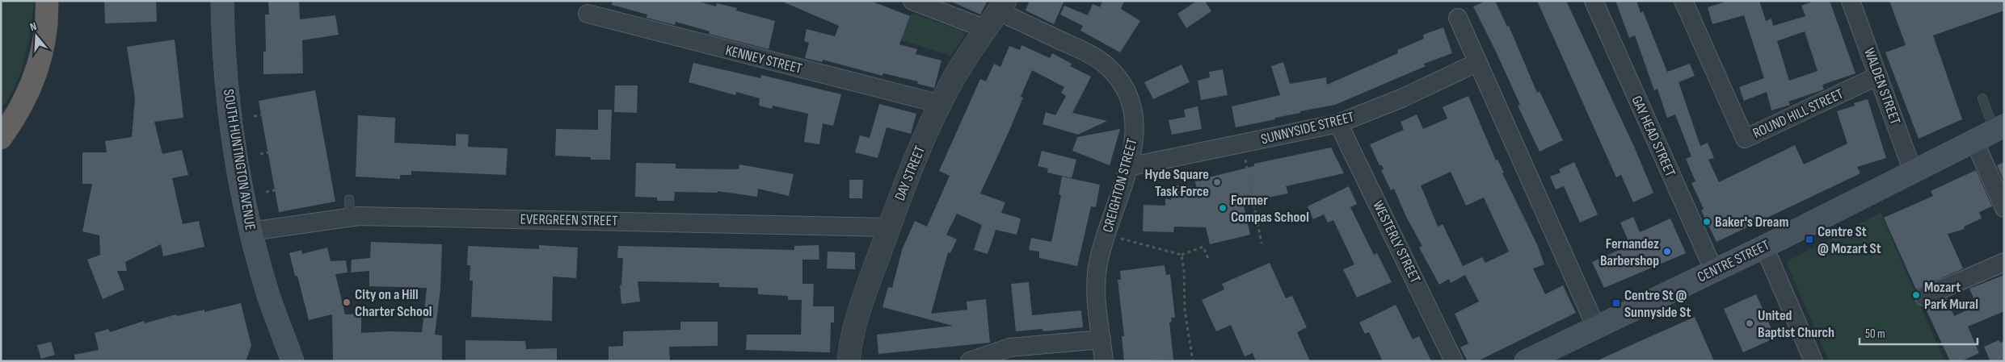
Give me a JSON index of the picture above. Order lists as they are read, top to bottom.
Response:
{
  "streets": {
    "main road": ["SOUTH HUNTINGTON AVENUE", "CENTRE STREET"],
    "street": [
      "KENNEY STREET",
      "WALDEN STREET",
      "ROUND HILL STREET",
      "SUNNYSIDE STREET",
      "GAY HEAD STREET",
      "DAY STREET",
      "CREIGHTON STREET",
      "EVERGREEN STREET",
      "WESTERLY STREET"
    ]
  },
  "crossings": [
    ["KENNEY STREET", "DAY STREET"],
    ["WALDEN STREET", "ROUND HILL STREET"],
    ["WALDEN STREET", "CENTRE STREET"],
    ["SUNNYSIDE STREET", "CREIGHTON STREET"],
    ["SUNNYSIDE STREET", "WESTERLY STREET"],
    ["GAY HEAD STREET", "CENTRE STREET"],
    ["SOUTH HUNTINGTON AVENUE", "EVERGREEN STREET"],
    ["DAY STREET", "CREIGHTON STREET"],
    ["DAY STREET", "EVERGREEN STREET"]
  ],
  "places": {
    "other": [
      "Hyde Square Task Force",
      "Former Compas School",
      "Baker's Dream",
      "Fernandez Barbershop",
      "Mozart Park Mural",
      "City on a Hill Charter School",
      "United Baptist Church"
    ],
    "transit": ["Centre St @ Mozart St", "Centre St @ Sunnyside St"]
  },
  "scale_bar": "50 m",
  "north": "top"
}
